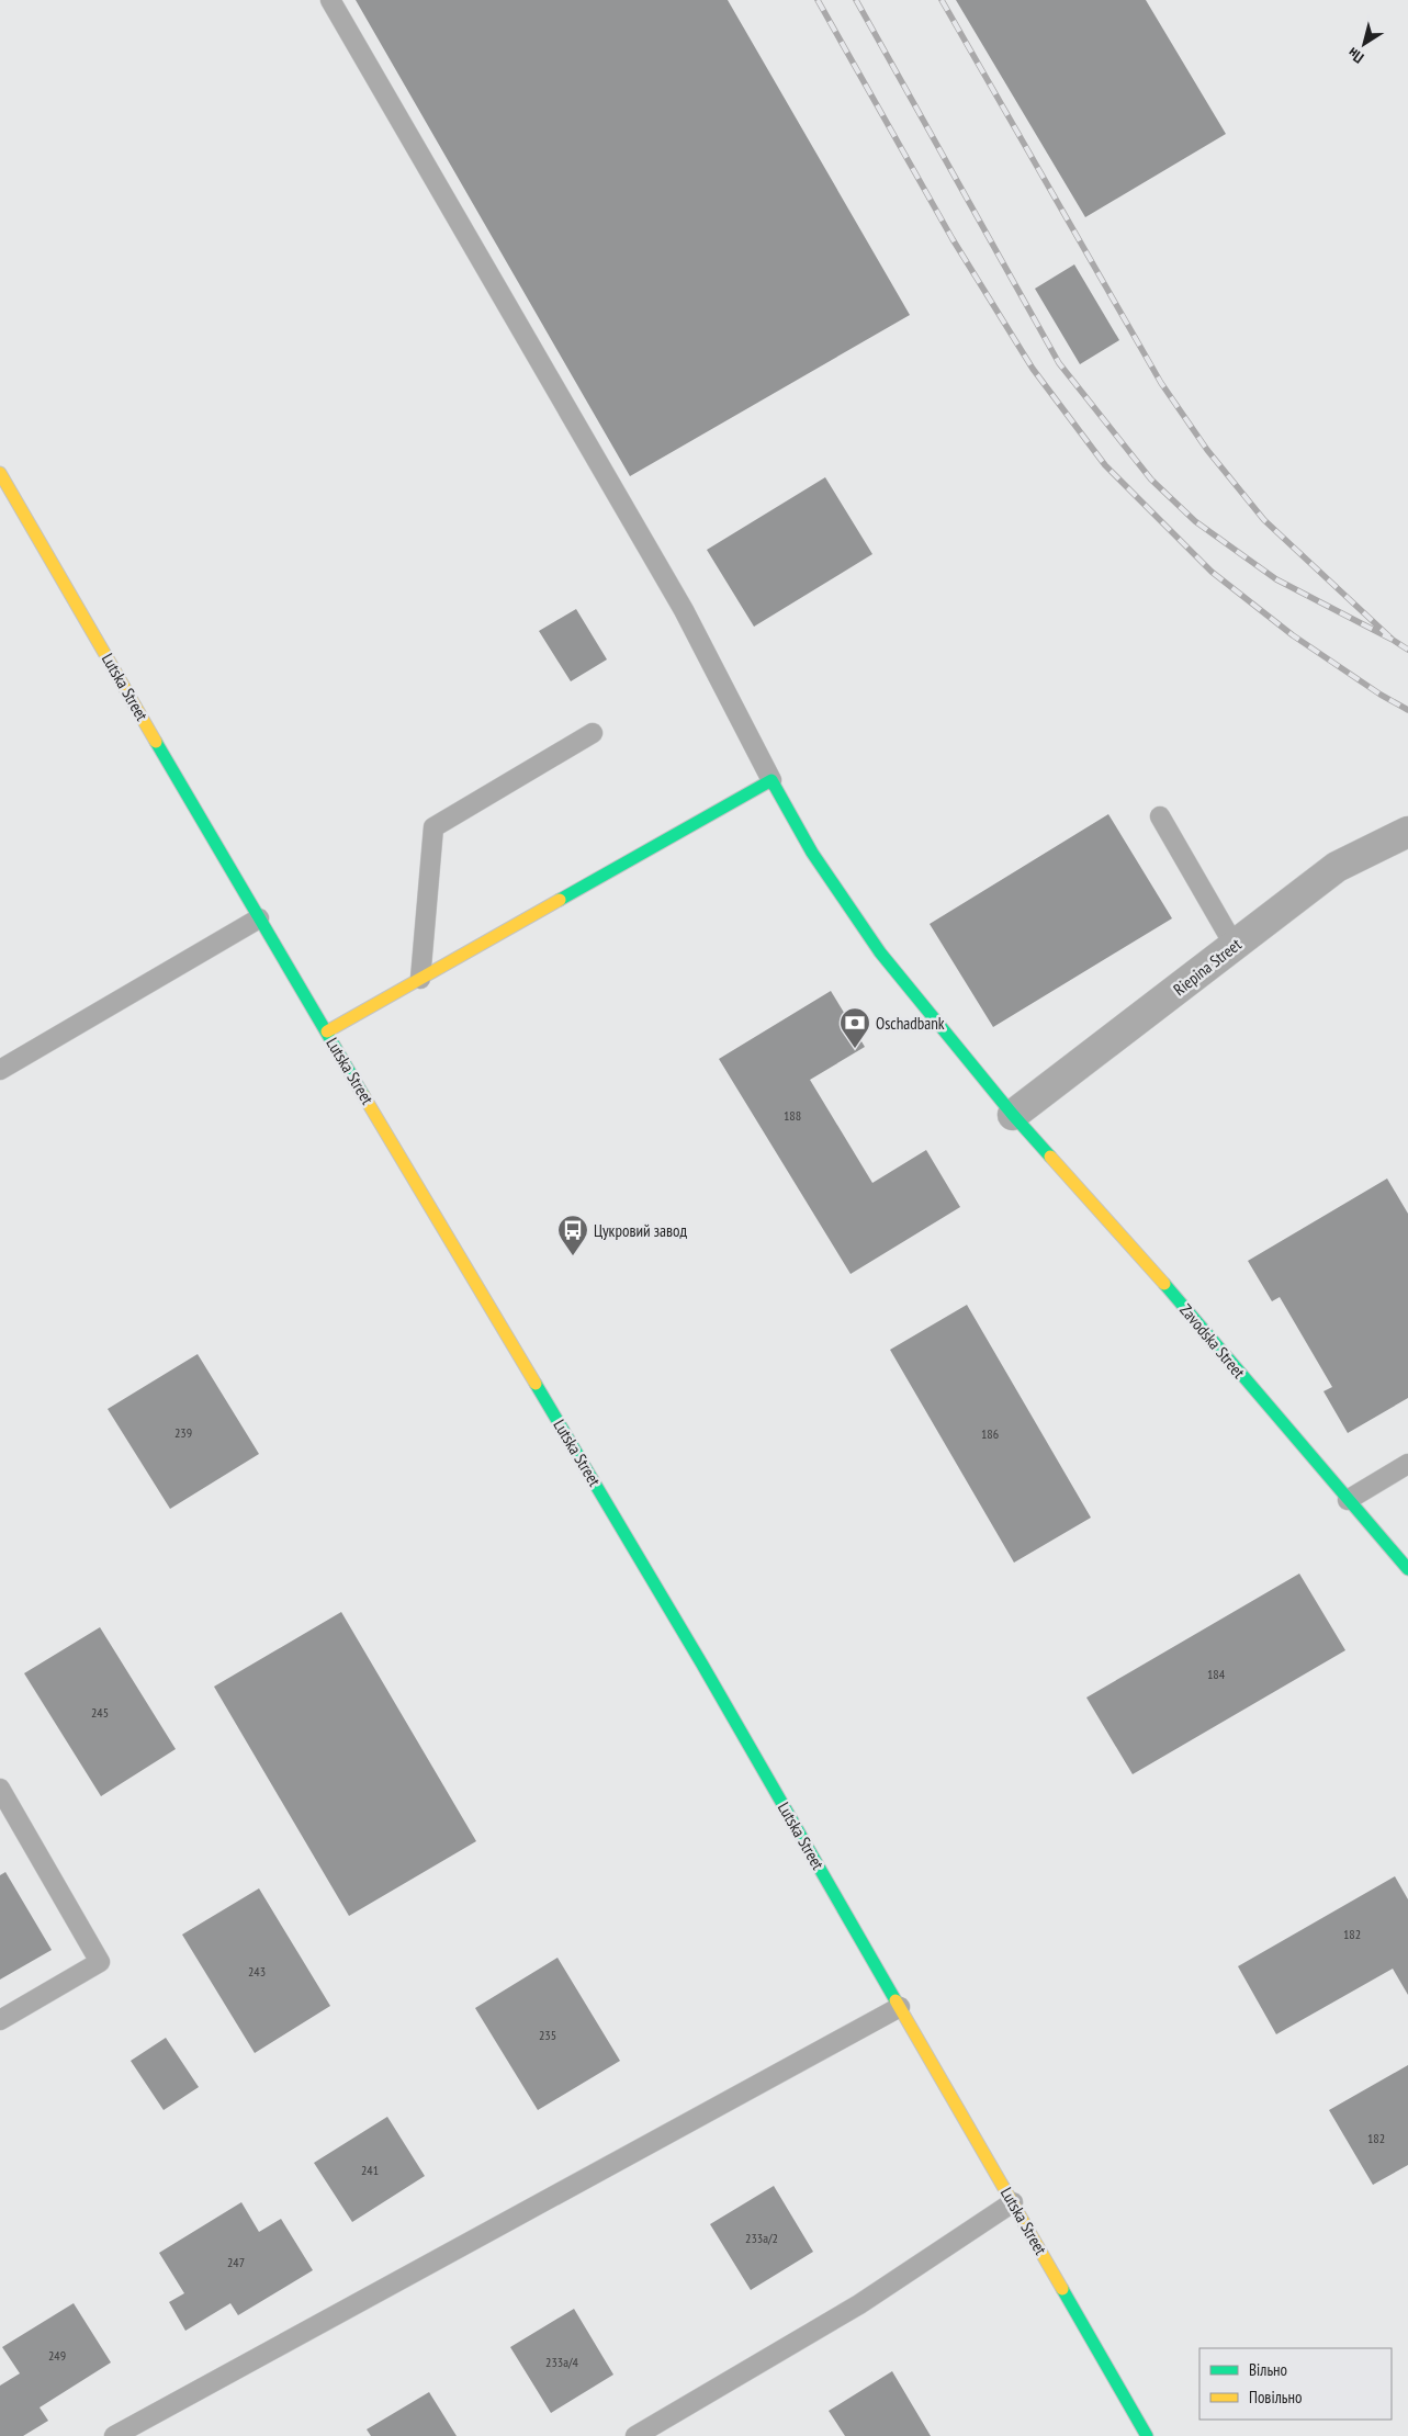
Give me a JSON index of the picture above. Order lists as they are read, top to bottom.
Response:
{
  "streets": {
    "main road": ["Lutska Street", "Zavodska Street"],
    "street": ["Riepina Street"]
  },
  "crossings": [
    ["Riepina Street", "Zavodska Street"]
  ],
  "places": {
    "bank": ["Oschadbank"],
    "bus stop": ["Цукровий завод"]
  },
  "house_numbers": [
    "188",
    "239",
    "186",
    "184",
    "245",
    "182",
    "243",
    "235",
    "182",
    "241",
    "233а/2",
    "247",
    "249",
    "233а/4"
  ],
  "legend": ["Вільно", "Повільно"],
  "north": "bottom left"
}
